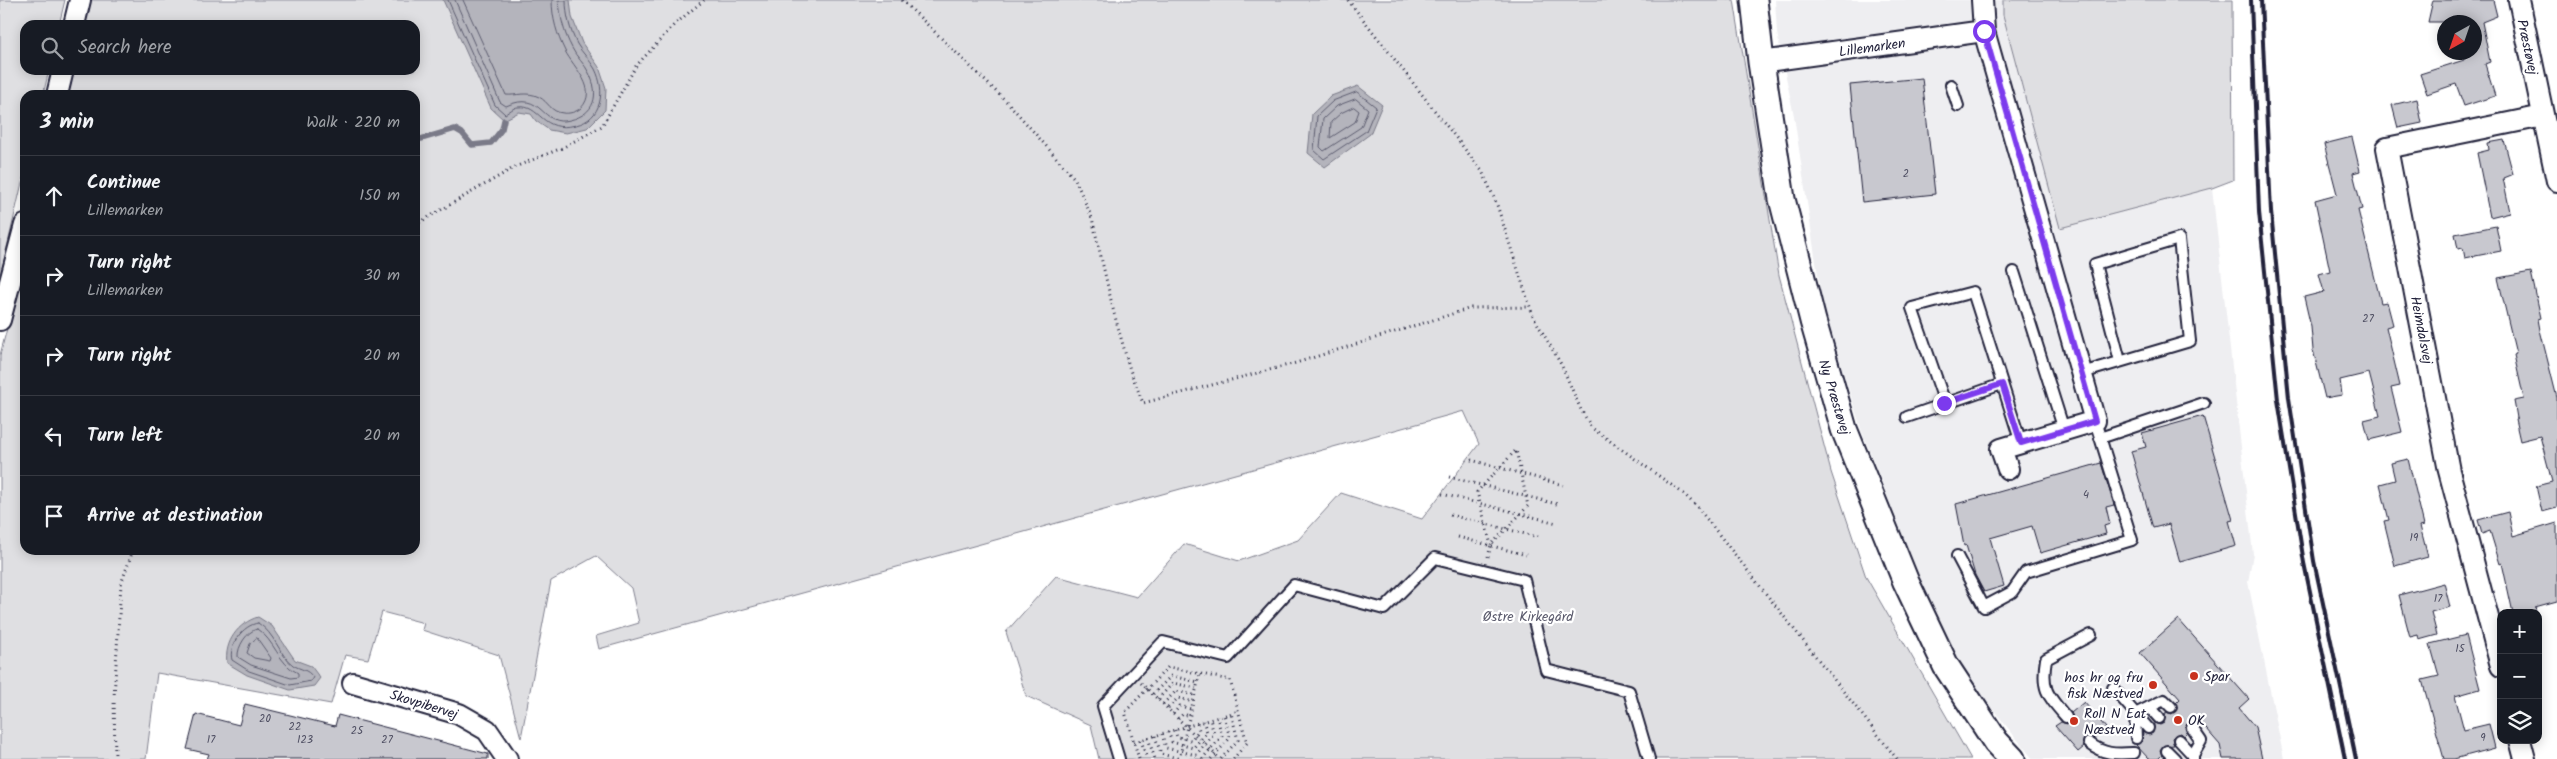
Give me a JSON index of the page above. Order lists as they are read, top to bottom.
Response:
{
  "streets": {
    "street": [
      "Lillemarken",
      "Præstøvej",
      "Heimdalsvej",
      "Ny Præstøvej",
      "Skovpibervej"
    ]
  },
  "crossings": [
    ["Lillemarken", "Ny Præstøvej"],
    ["Præstøvej", "Heimdalsvej"]
  ],
  "parks": ["Østre Kirkegård"],
  "places": [
    "Spar",
    "hos hr og fru fisk Næstved",
    "OK",
    "Roll N Eat Næstved"
  ],
  "house_numbers": [
    "2",
    "27",
    "4",
    "19",
    "17",
    "15",
    "20",
    "22",
    "25",
    "9",
    "17",
    "123",
    "27"
  ],
  "north": "bottom left",
  "page": {
    "search": "Search here",
    "heading": ["3 min", "Walk · 220 m"],
    "list": [
      ["Continue", "Lillemarken", "150 m"],
      ["Turn right", "Lillemarken", "30 m"],
      ["Turn right", "20 m"],
      ["Turn left", "20 m"],
      "Arrive at destination"
    ],
    "map_buttons": ["+", "−"]
  }
}
